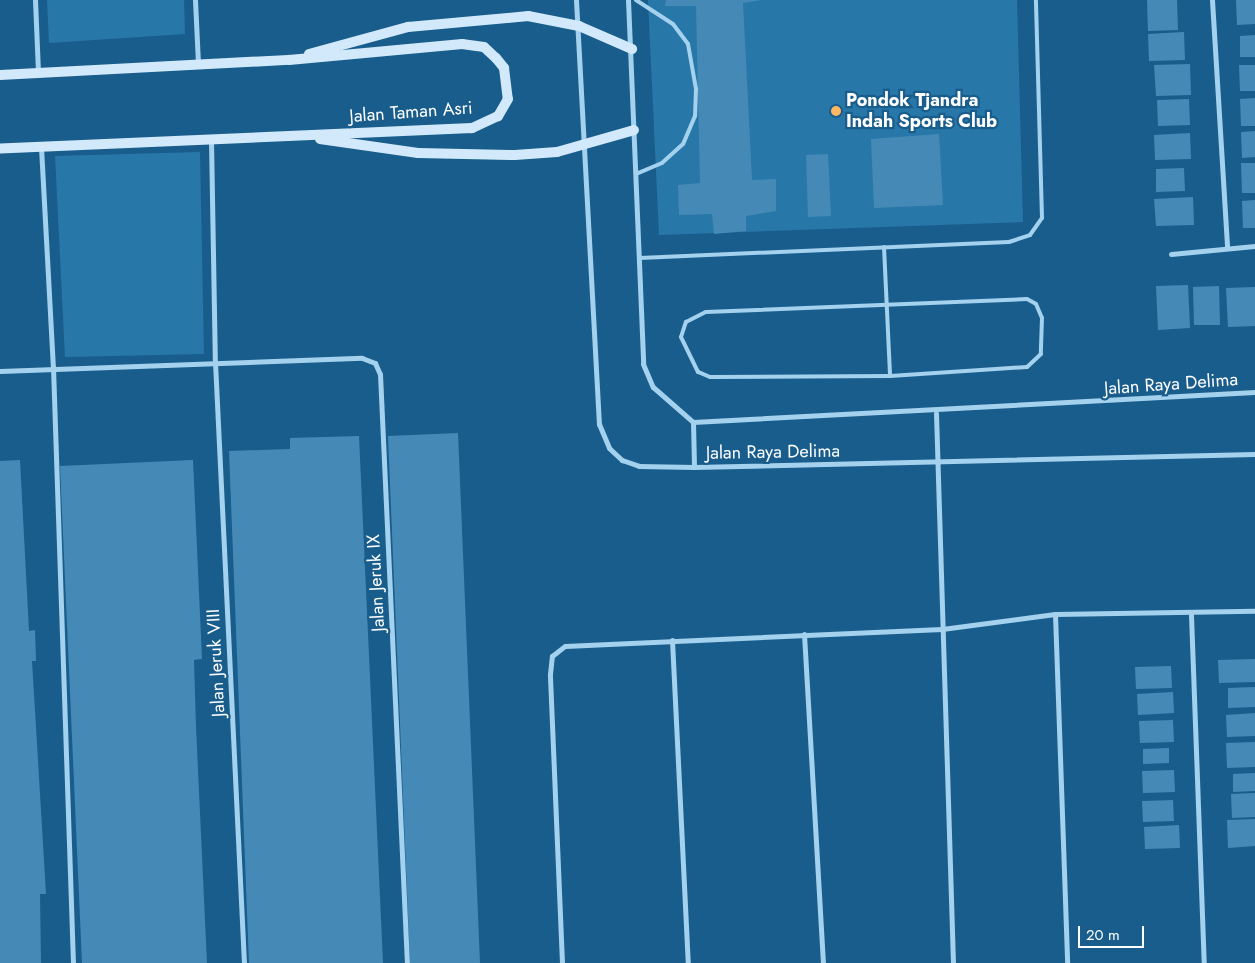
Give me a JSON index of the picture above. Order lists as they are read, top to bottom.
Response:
{
  "streets": {
    "main road": ["Jalan Taman Asri"],
    "street": ["Jalan Raya Delima", "Jalan Jeruk IX", "Jalan Jeruk VIII"]
  },
  "crossings": [
    ["Jalan Taman Asri", "Jalan Jeruk VIII"],
    ["Jalan Jeruk IX", "Jalan Jeruk VIII"]
  ],
  "places": ["Pondok Tjandra Indah Sports Club"],
  "scale_bar": "20 m"
}
